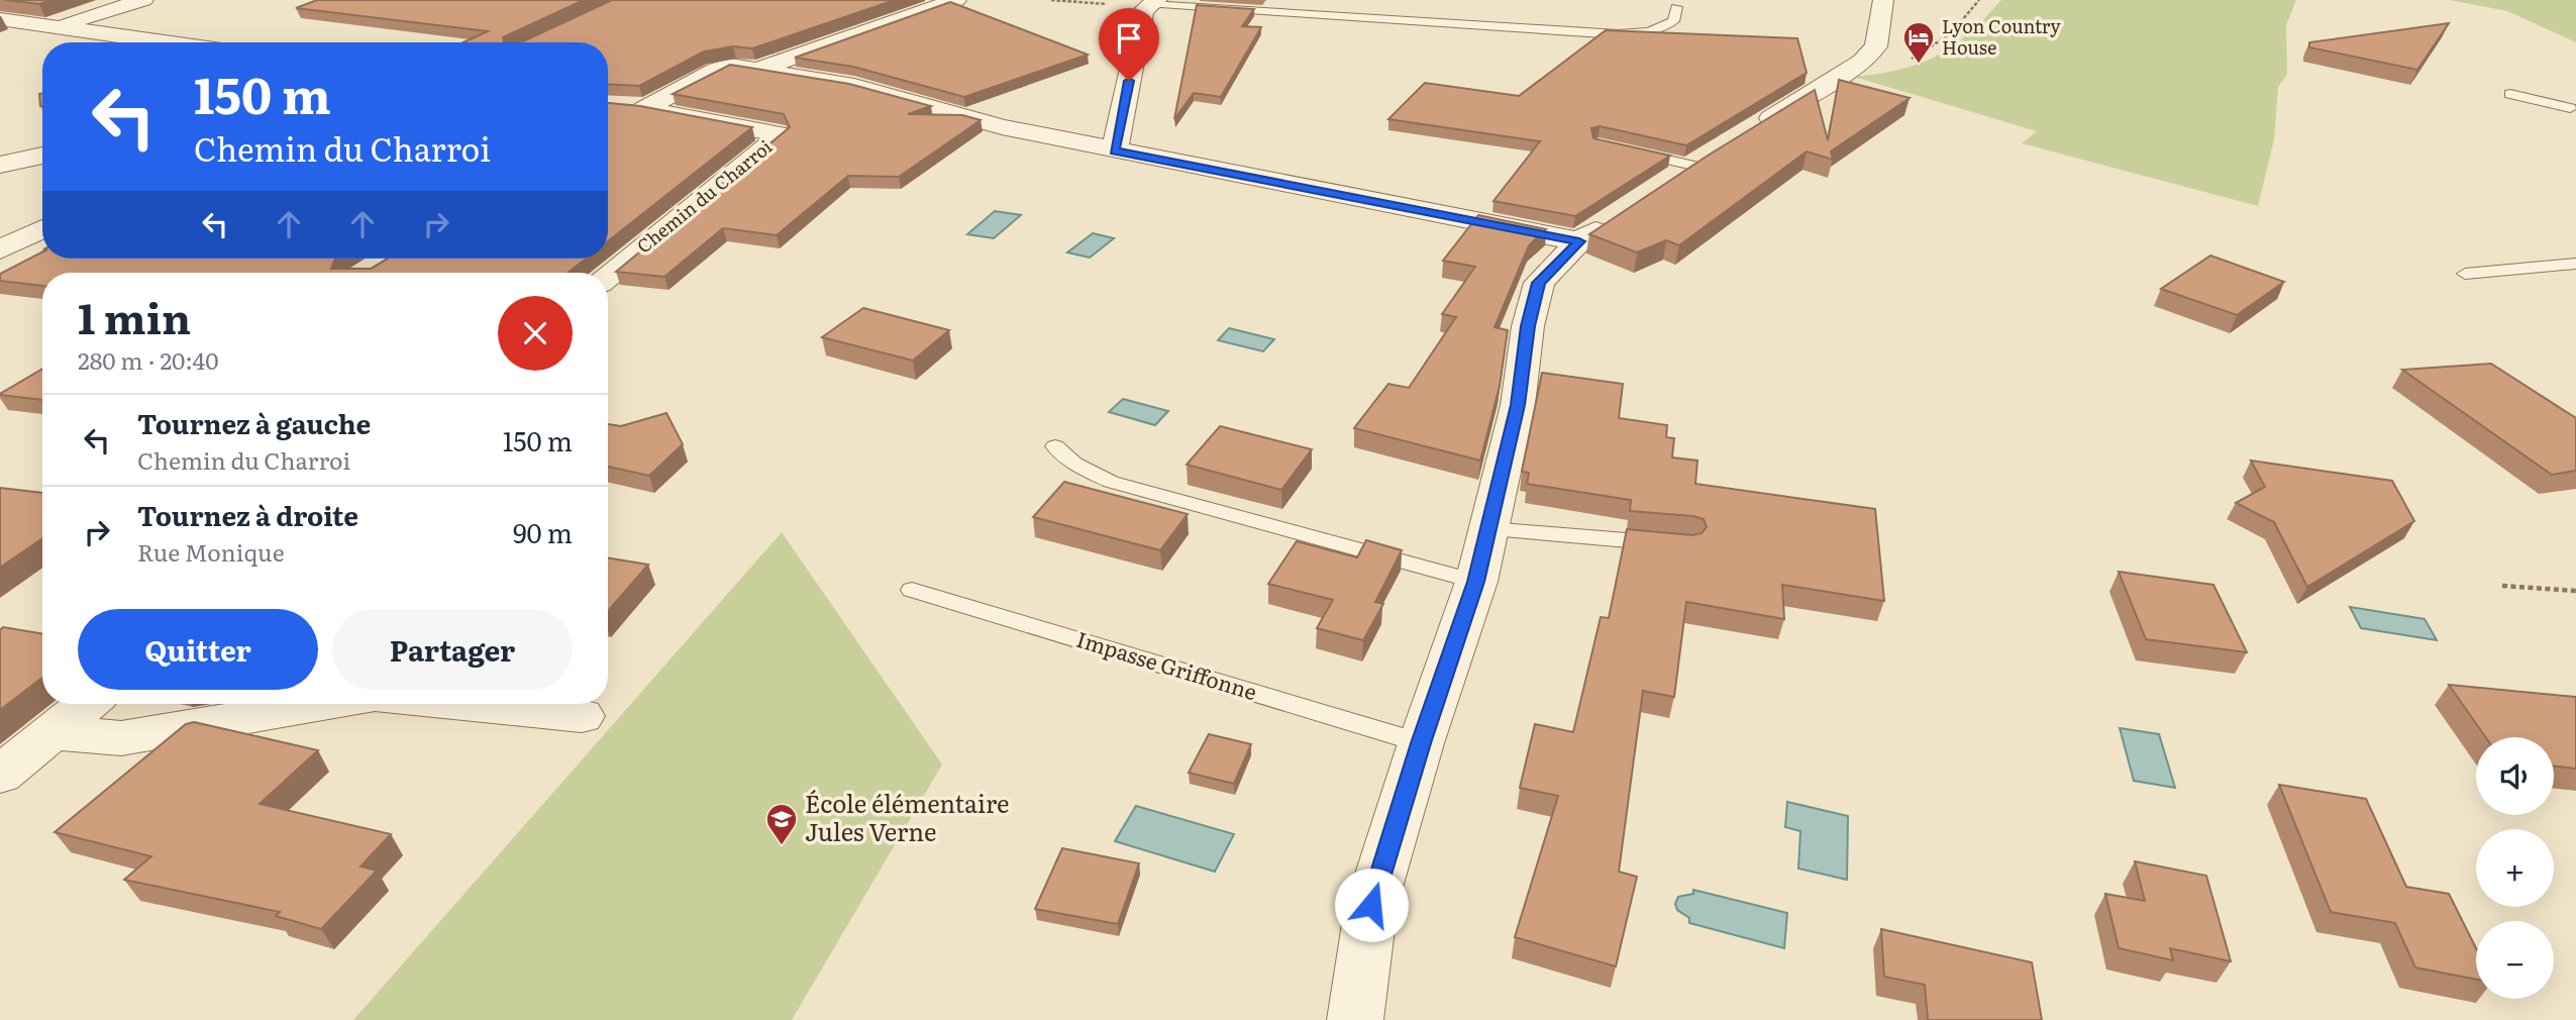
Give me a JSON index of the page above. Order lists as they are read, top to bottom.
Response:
{
  "streets": {
    "street": ["Chemin du Charroi"],
    "lane": ["Impasse Griffonne"]
  },
  "places": {
    "hotel": ["Lyon Country House"],
    "school or university": ["École élémentaire Jules Verne"]
  },
  "page": {
    "turn": ["150 m", "Chemin du Charroi"],
    "heading": ["1 min", "280 m · 20:40"],
    "list": [
      {
        "name": "Tournez à gauche",
        "note": "Chemin du Charroi",
        "value": "150 m"
      },
      {
        "name": "Tournez à droite",
        "note": "Rue Monique",
        "value": "90 m"
      }
    ],
    "buttons": ["Quitter", "Partager"],
    "map_buttons": ["+", "−"]
  }
}
